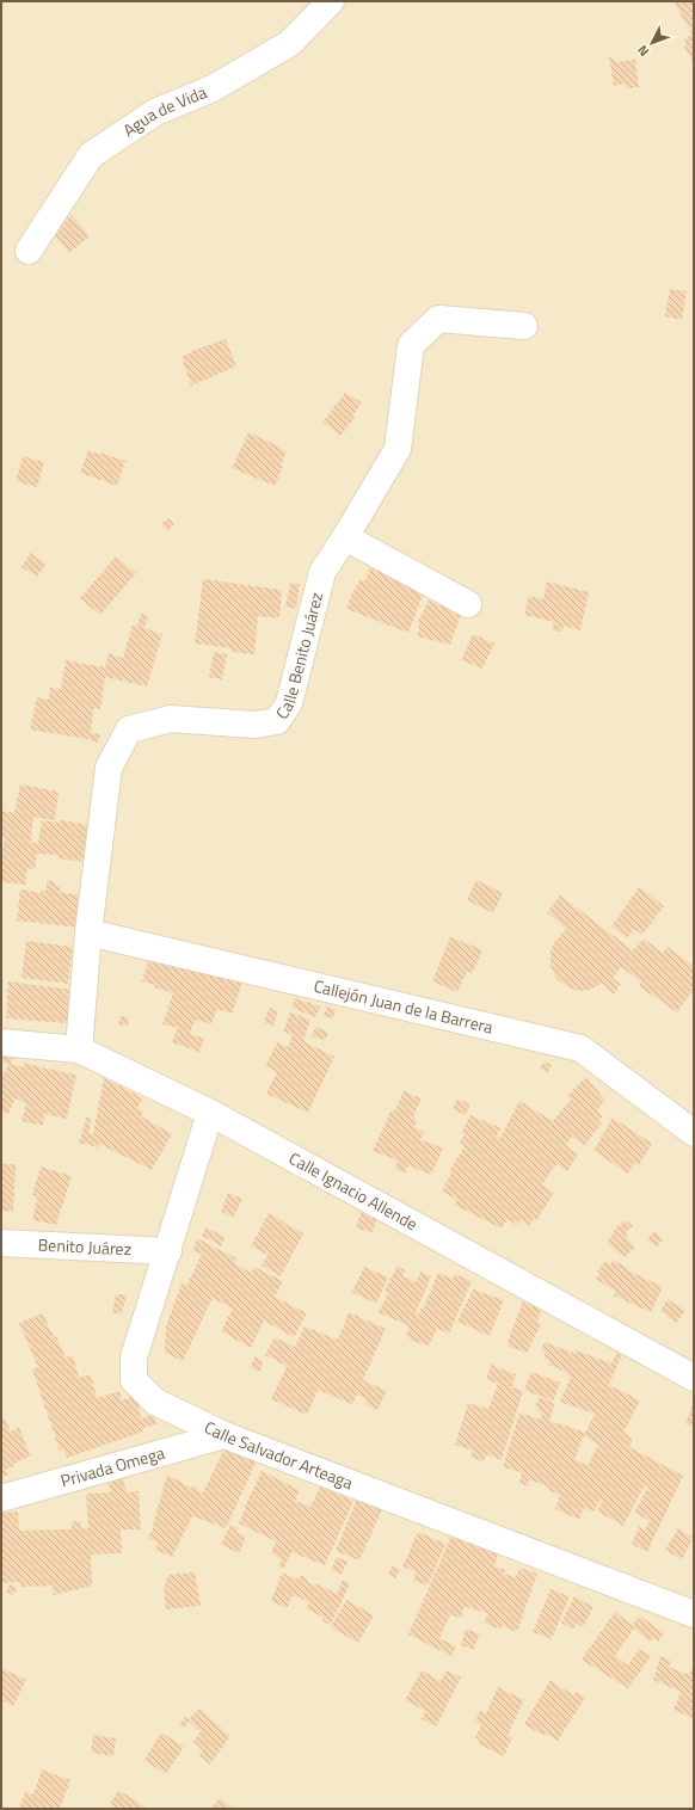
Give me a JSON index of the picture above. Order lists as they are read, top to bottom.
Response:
{
  "streets": {
    "street": [
      "Agua de Vida",
      "Calle Benito Juárez",
      "Callejón Juan de la Barrera",
      "Calle Ignacio Allende",
      "Benito Juárez",
      "Calle Salvador Arteaga",
      "Privada Omega"
    ]
  },
  "crossings": [
    ["Calle Benito Juárez", "Callejón Juan de la Barrera"],
    ["Calle Benito Juárez", "Calle Ignacio Allende"],
    ["Calle Ignacio Allende", "Calle Salvador Arteaga"],
    ["Benito Juárez", "Calle Salvador Arteaga"],
    ["Calle Salvador Arteaga", "Privada Omega"]
  ],
  "north": "bottom left"
}
